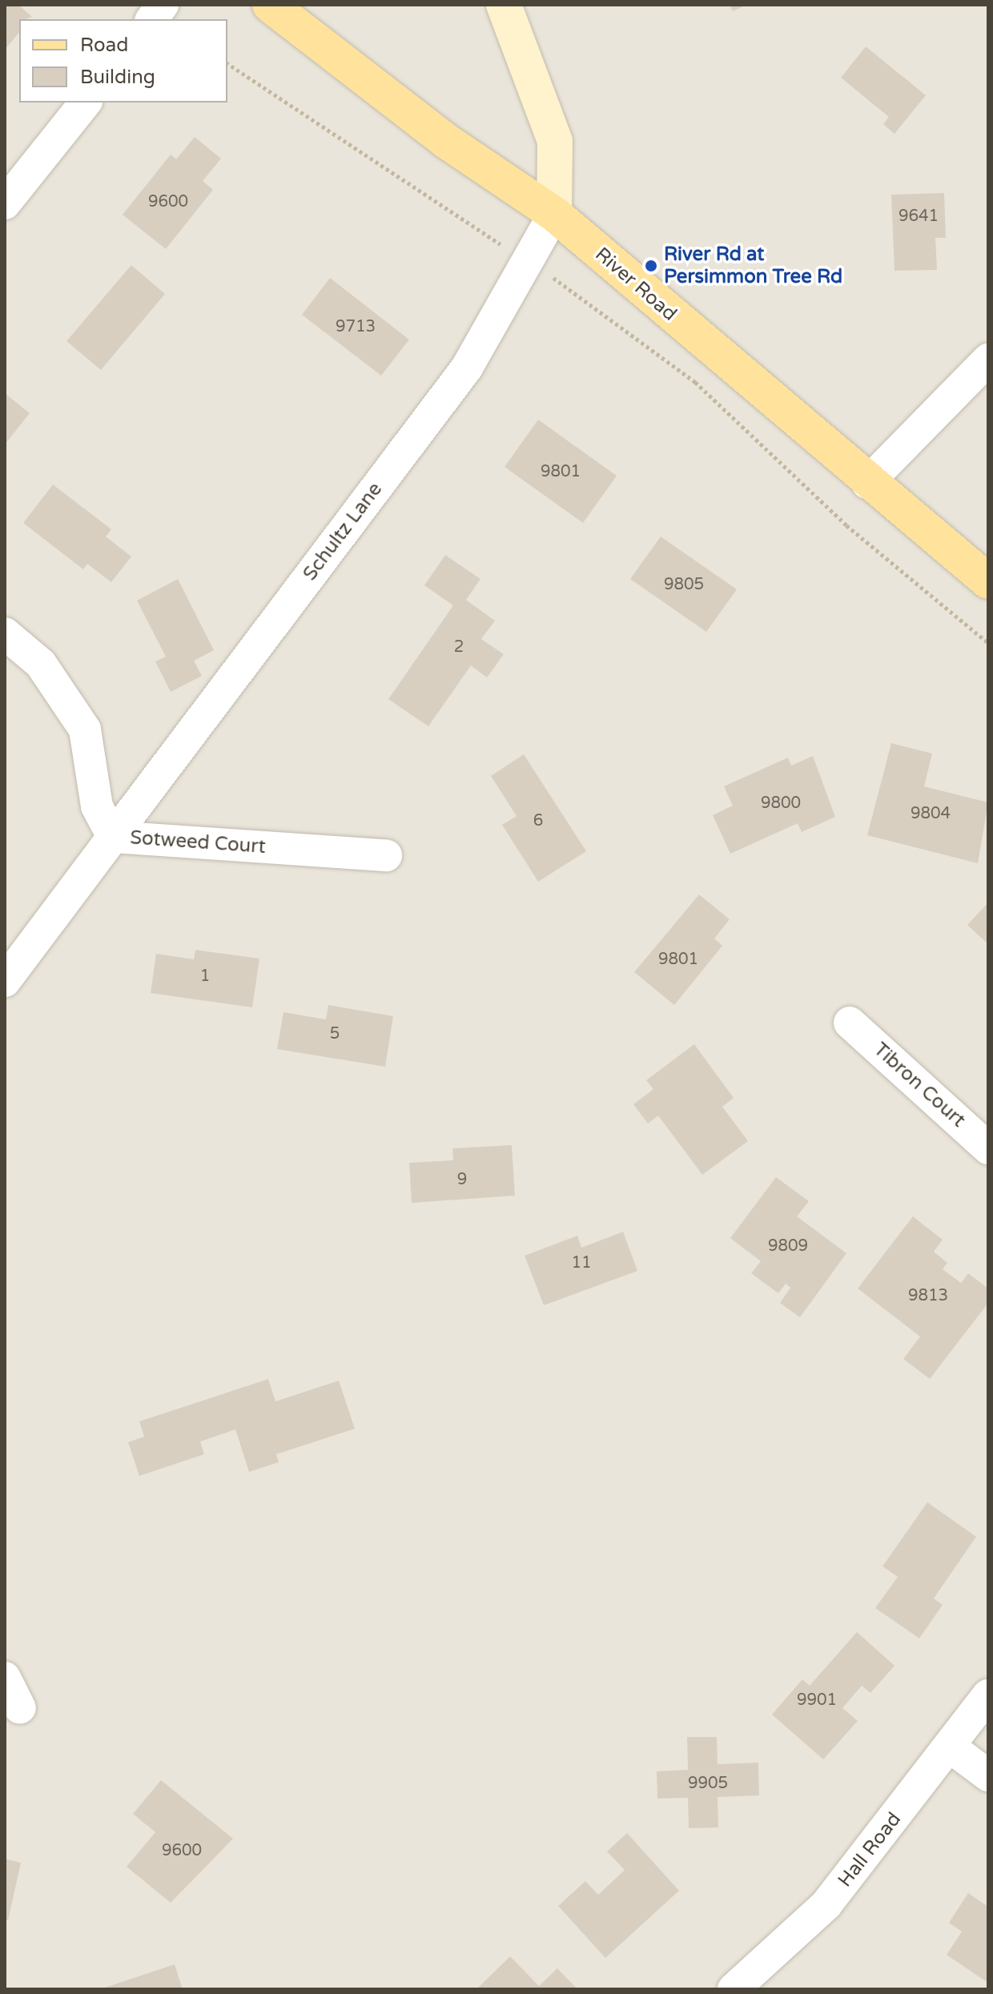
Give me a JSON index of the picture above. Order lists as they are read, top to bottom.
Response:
{
  "streets": {
    "main road": ["River Road"],
    "street": [
      "Schultz Lane",
      "Sotweed Court",
      "Tibron Court",
      "Hall Road"
    ]
  },
  "crossings": [
    ["River Road", "Schultz Lane"],
    ["Schultz Lane", "Sotweed Court"]
  ],
  "places": ["River Rd at Persimmon Tree Rd"],
  "house_numbers": [
    "9600",
    "9641",
    "9713",
    "9801",
    "9805",
    "2",
    "9800",
    "9804",
    "6",
    "9801",
    "1",
    "5",
    "9",
    "9809",
    "11",
    "9813",
    "9901",
    "9905",
    "9600"
  ],
  "legend": ["Road", "Building"]
}
